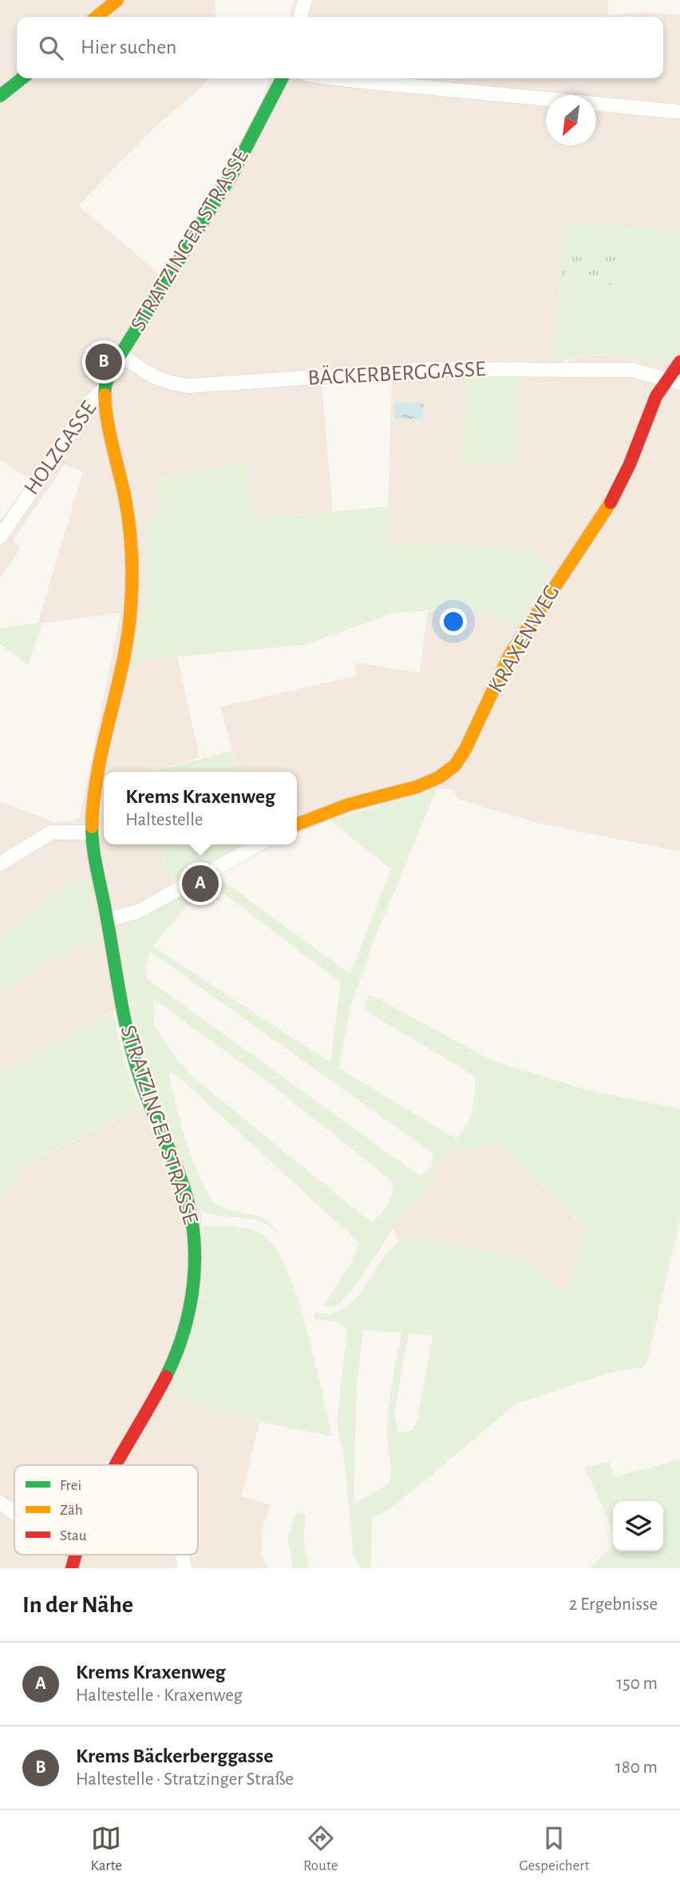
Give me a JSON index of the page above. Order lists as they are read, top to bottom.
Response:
{
  "streets": {
    "street": [
      "STRATZINGER STRASSE",
      "BÄCKERBERGGASSE",
      "HOLZGASSE",
      "KRAXENWEG"
    ]
  },
  "crossings": [
    ["STRATZINGER STRASSE", "BÄCKERBERGGASSE"],
    ["STRATZINGER STRASSE", "HOLZGASSE"],
    ["BÄCKERBERGGASSE", "KRAXENWEG"]
  ],
  "legend": ["Frei", "Zäh", "Stau"],
  "north": "bottom left",
  "page": {
    "search": "Hier suchen",
    "pins": ["B", "A"],
    "popup": ["Krems Kraxenweg", "Haltestelle"],
    "heading": ["In der Nähe", "2 Ergebnisse"],
    "list": [
      {
        "mark": "A",
        "name": "Krems Kraxenweg",
        "note": "Haltestelle · Kraxenweg",
        "value": "150 m"
      },
      {
        "mark": "B",
        "name": "Krems Bäckerberggasse",
        "note": "Haltestelle · Stratzinger Straße",
        "value": "180 m"
      }
    ],
    "nav": ["Karte", "Route", "Gespeichert"]
  }
}
